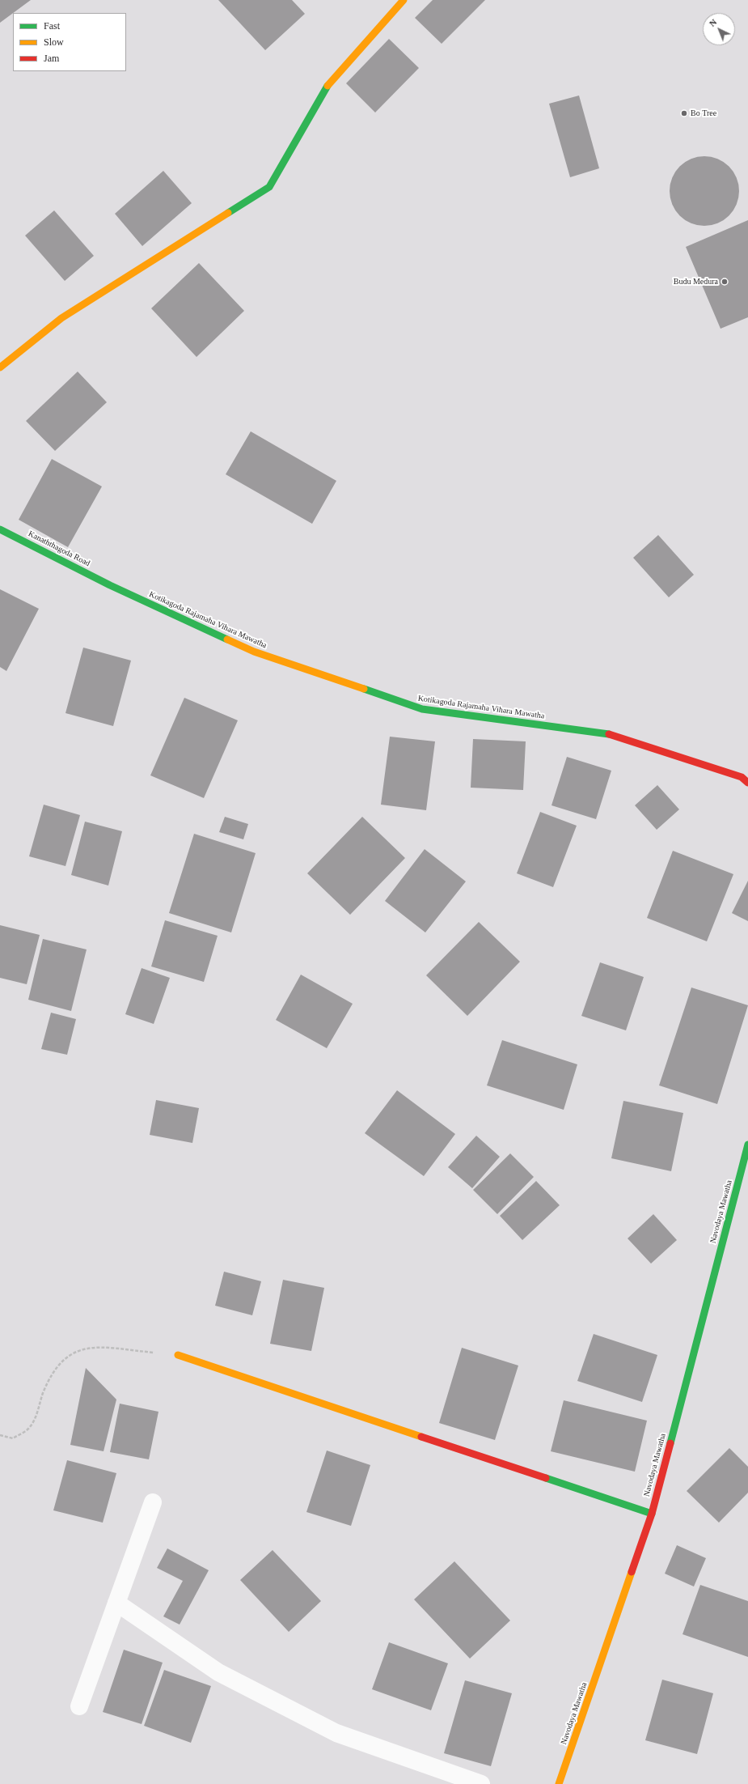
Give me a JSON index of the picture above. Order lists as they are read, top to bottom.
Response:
{
  "streets": {
    "street": ["Kanaththagoda Road", "Kotikagoda Rajamaha Vihara Mawatha", "Navodaya Mawatha"]
  },
  "crossings": [
    ["Kanaththagoda Road", "Kotikagoda Rajamaha Vihara Mawatha"]
  ],
  "places": ["Bo Tree", "Budu Medura"],
  "legend": ["Fast", "Slow", "Jam"],
  "north": "top left"
}
